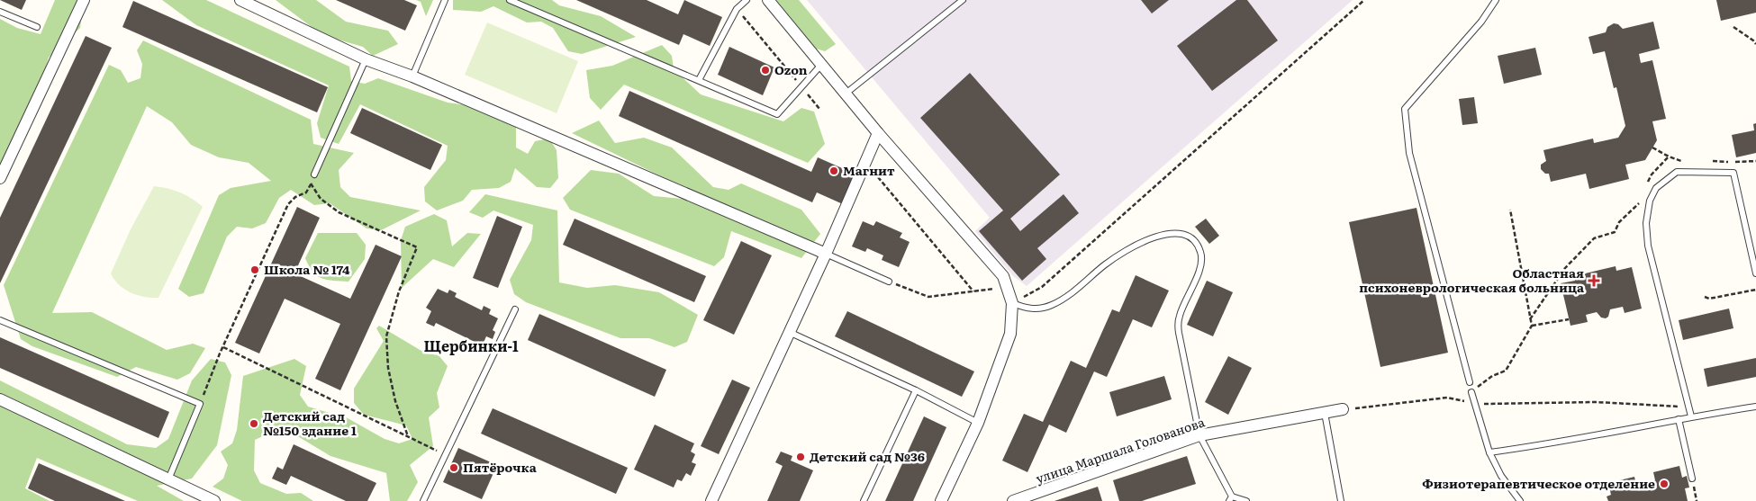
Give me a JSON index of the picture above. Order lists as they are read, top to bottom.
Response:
{
  "streets": {
    "street": ["улица Маршала Голованова"]
  },
  "districts": ["Щербинки-1"],
  "places": {
    "other": [
      "Ozon",
      "Магнит",
      "Школа № 174",
      "Детский сад №150 здание 1",
      "Детский сад №36",
      "Пятёрочка",
      "Физиотерапевтическое отделение"
    ],
    "health": ["Областная психоневрологическая больница"]
  }
}
